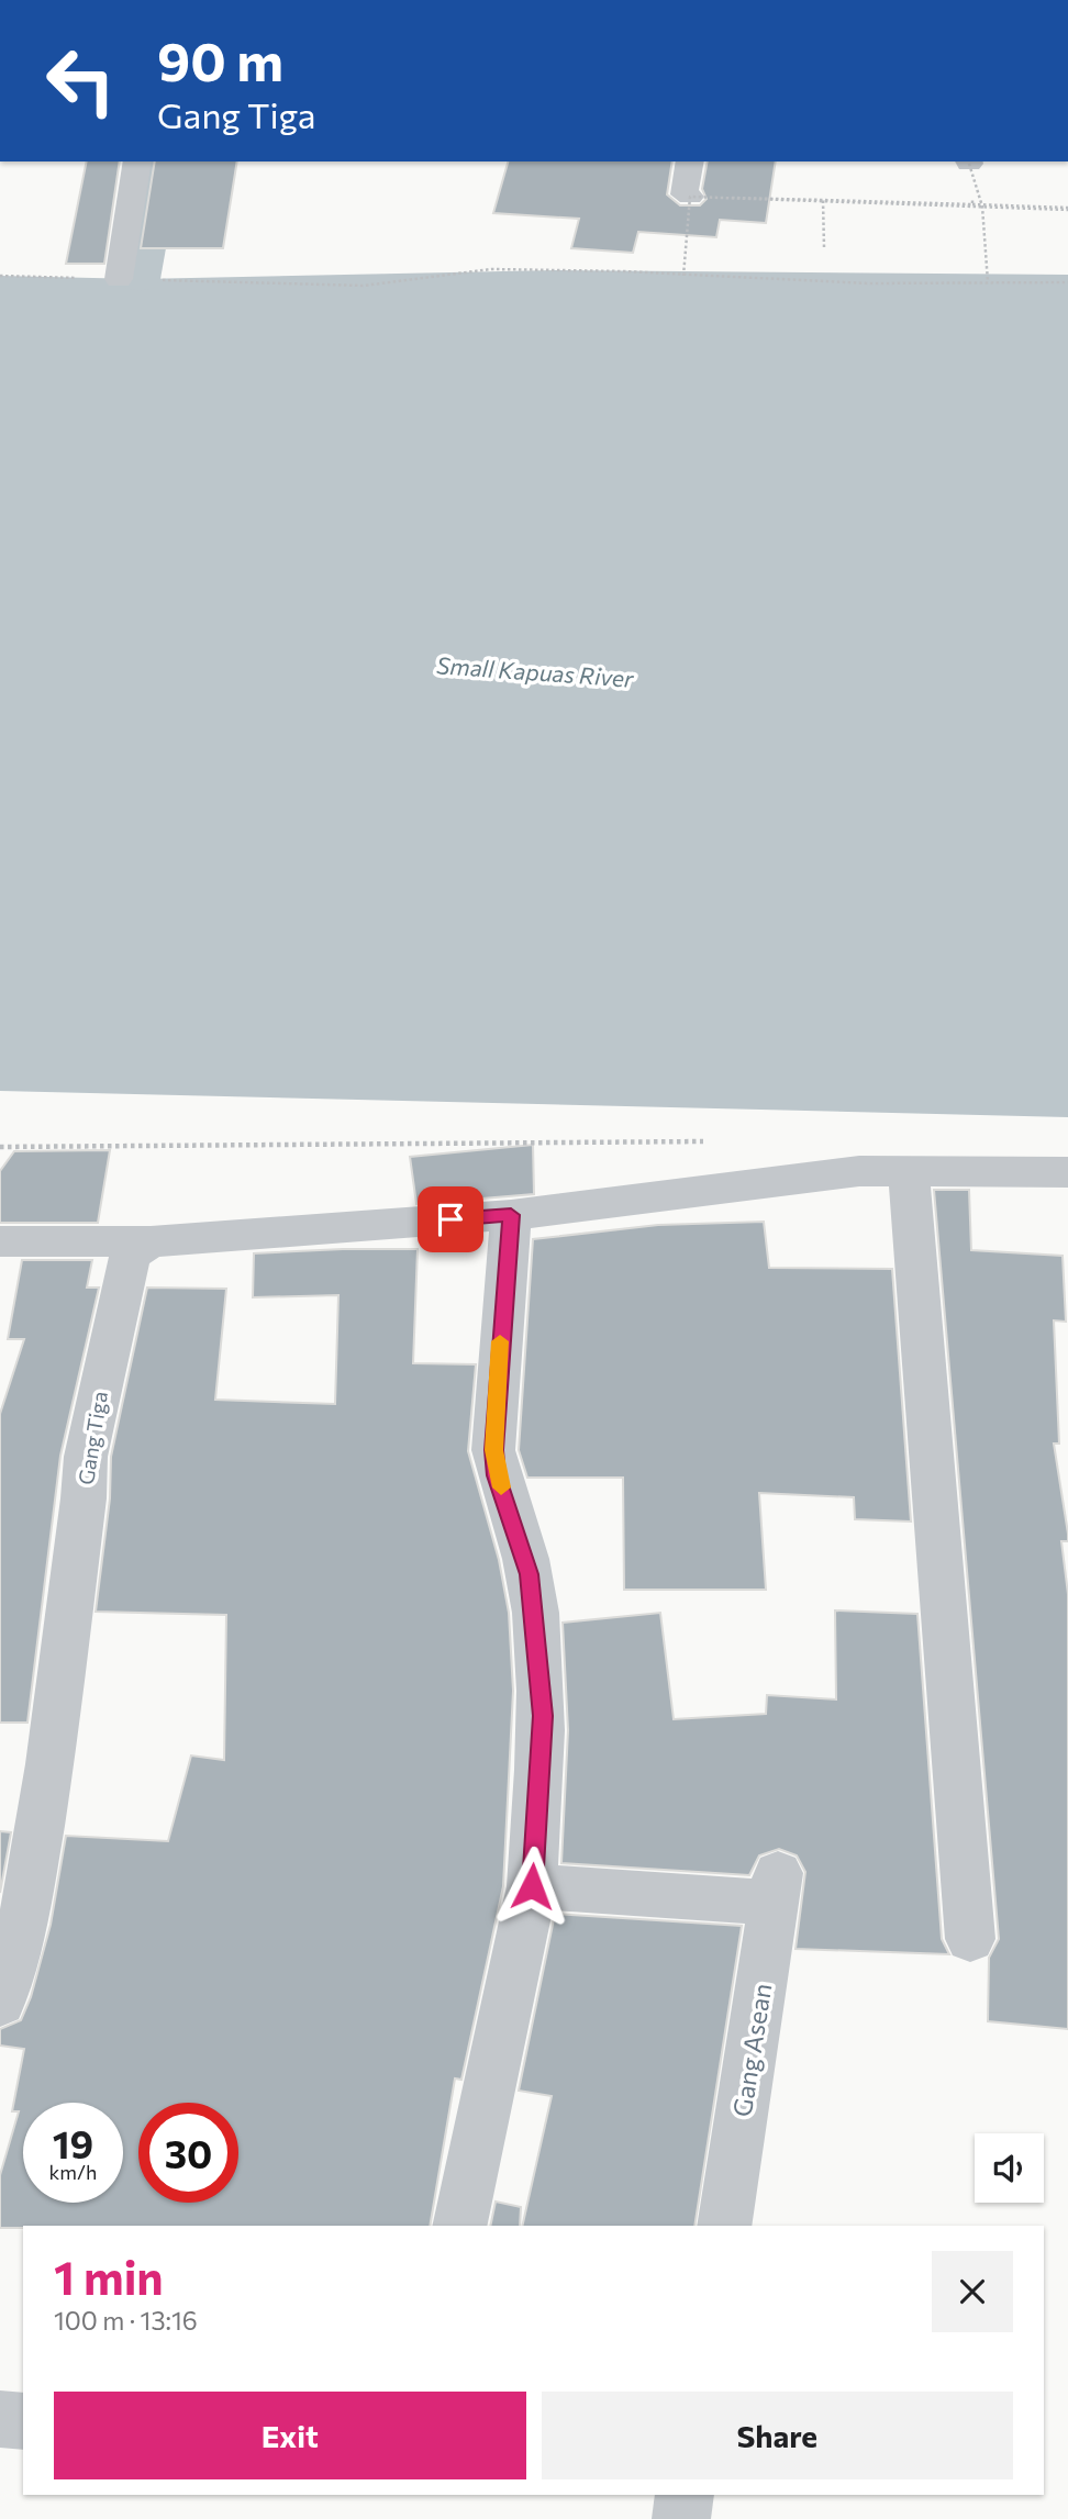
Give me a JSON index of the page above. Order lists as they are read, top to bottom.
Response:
{
  "streets": {
    "street": ["Gang Tiga", "Gang Asean"]
  },
  "water": ["Small Kapuas River"],
  "page": {
    "turn": ["90 m", "Gang Tiga"],
    "speed": "19 km/h",
    "limit": "30",
    "heading": ["1 min", "100 m · 13:16"],
    "buttons": ["Exit", "Share"]
  }
}
